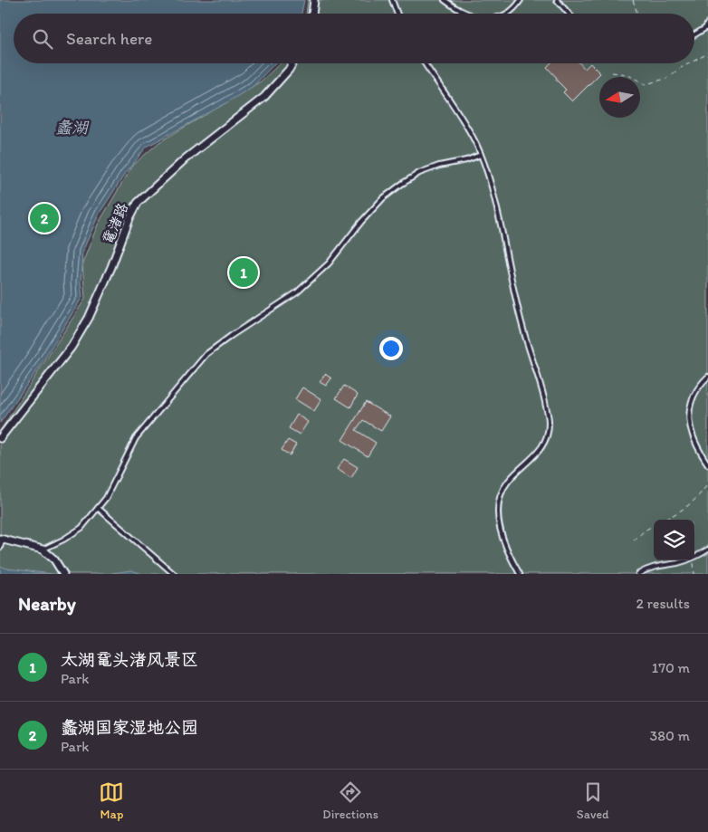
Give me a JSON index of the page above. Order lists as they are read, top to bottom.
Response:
{
  "streets": {
    "street": ["鼋渚路"]
  },
  "water": ["蠡湖"],
  "north": "left",
  "page": {
    "search": "Search here",
    "pins": ["2", "1"],
    "heading": ["Nearby", "2 results"],
    "list": [
      {
        "mark": "1",
        "name": "太湖鼋头渚风景区",
        "note": "Park",
        "value": "170 m"
      },
      {
        "mark": "2",
        "name": "蠡湖国家湿地公园",
        "note": "Park",
        "value": "380 m"
      }
    ],
    "nav": ["Map", "Directions", "Saved"]
  }
}
